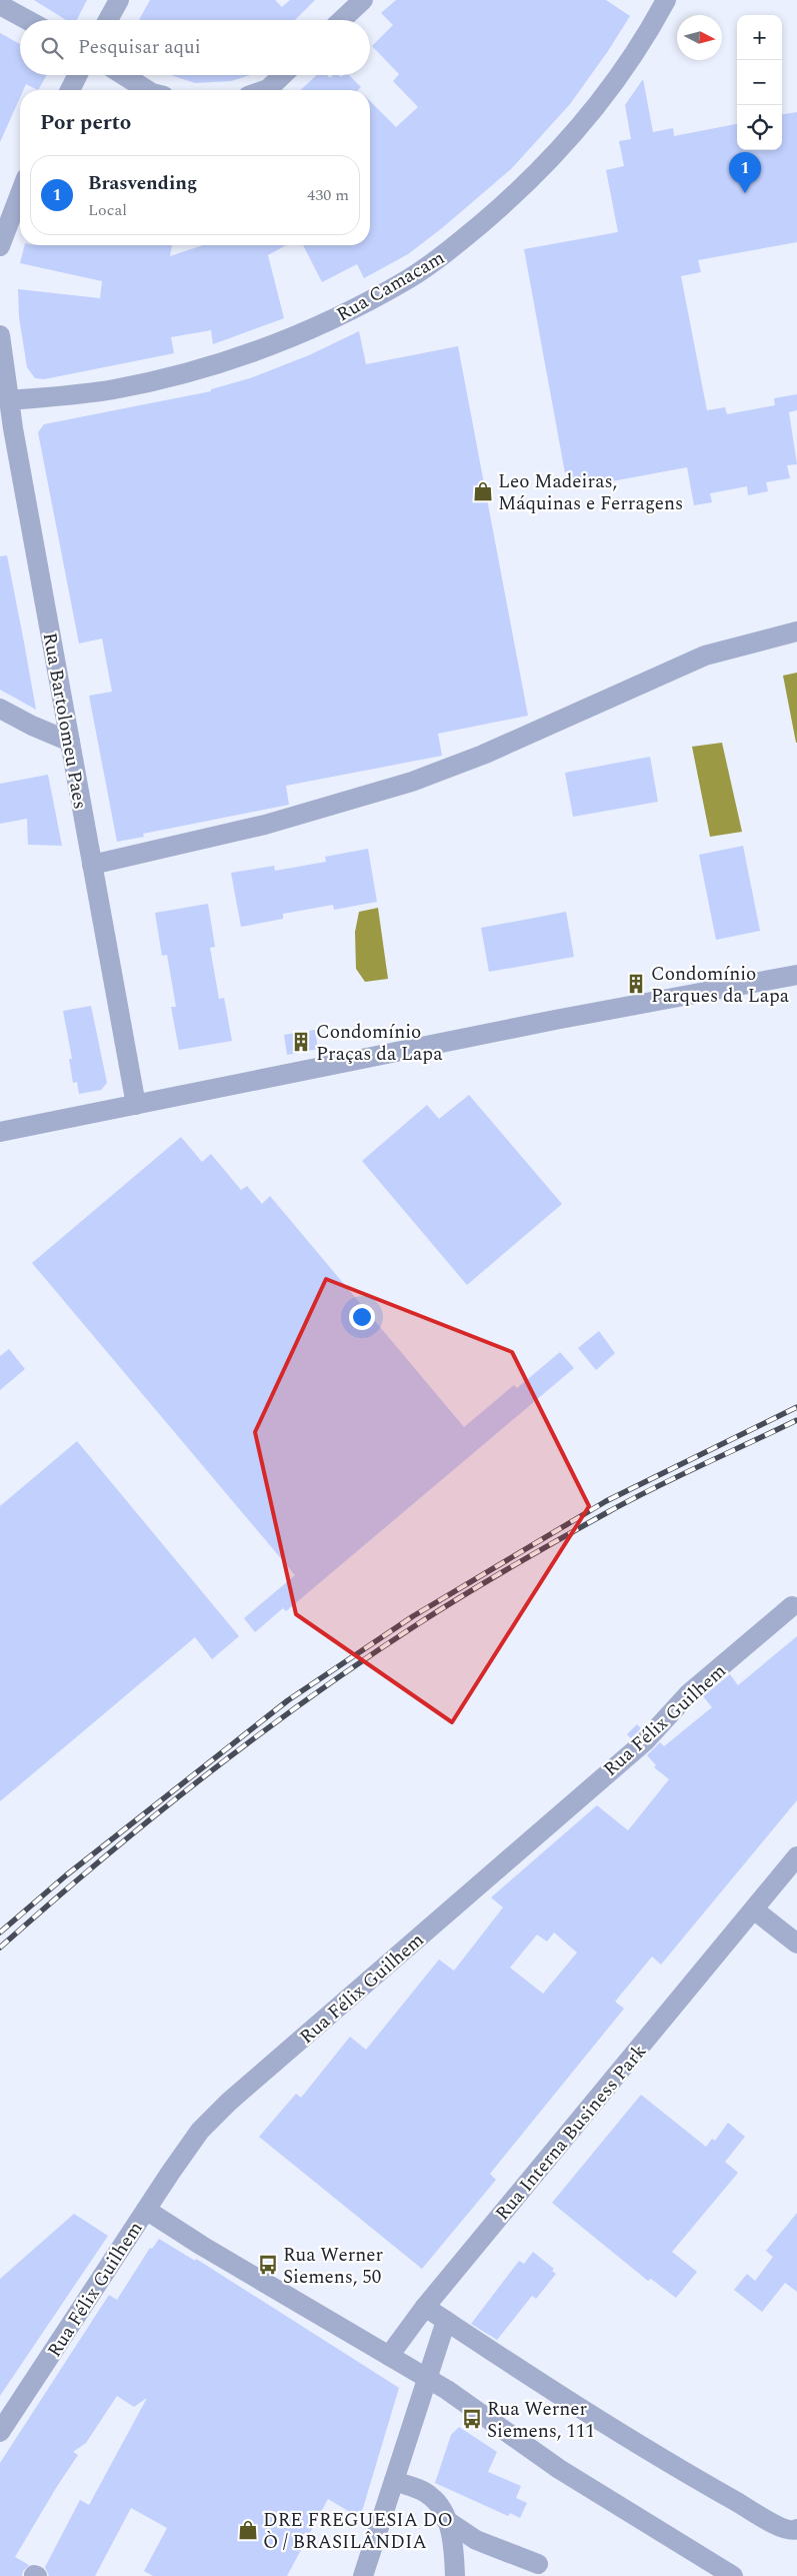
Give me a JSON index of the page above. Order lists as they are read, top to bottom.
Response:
{
  "streets": {
    "street": [
      "Rua Camacam",
      "Rua Bartolomeu Paes",
      "Rua Félix Guilhem",
      "Rua Interna Business Park"
    ]
  },
  "crossings": [
    ["Rua Camacam", "Rua Bartolomeu Paes"]
  ],
  "places": {
    "shop": ["Leo Madeiras, Máquinas e Ferragens", "DRE FREGUESIA DO Ò / BRASILÂNDIA"],
    "building": ["Condomínio Parques da Lapa", "Condomínio Praças da Lapa"],
    "bus stop": ["Rua Werner Siemens, 50", "Rua Werner Siemens, 111"]
  },
  "north": "right",
  "page": {
    "map_buttons": ["+", "−"],
    "search": "Pesquisar aqui",
    "heading": "Por perto",
    "pins": "1",
    "list": [
      {
        "mark": "1",
        "name": "Brasvending",
        "note": "Local",
        "value": "430 m"
      }
    ]
  }
}
